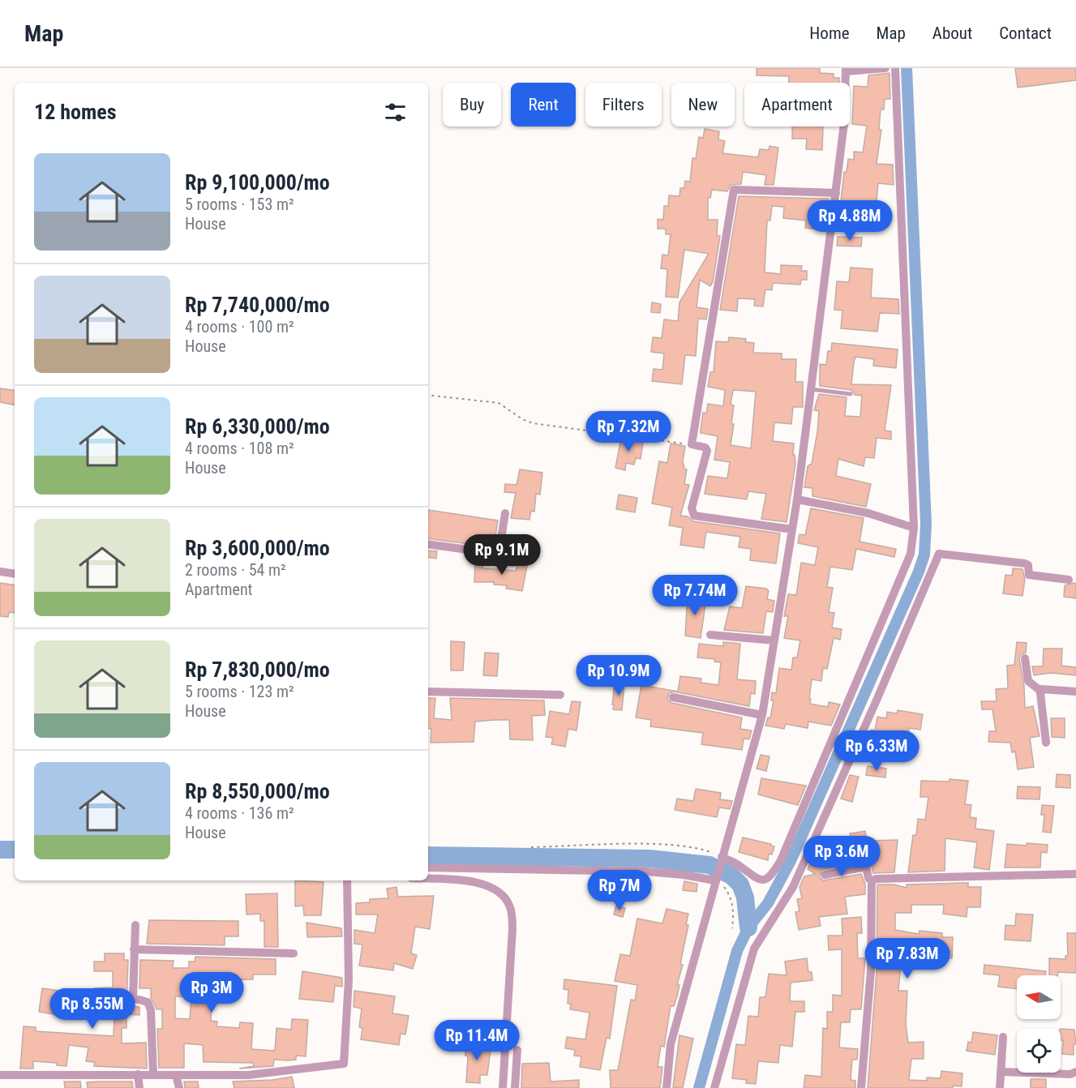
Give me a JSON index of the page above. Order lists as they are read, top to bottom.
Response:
{
  "north": "left",
  "page": {
    "header": "Map",
    "nav": [
      "Home",
      "Map",
      "About",
      "Contact"
    ],
    "chip": [
      "Buy",
      "Rent",
      "Filters",
      "New",
      "Apartment"
    ],
    "heading": "12 homes",
    "list": [
      {
        "name": "Rp 9,100,000/mo",
        "note": "5 rooms · 153 m² · House"
      },
      {
        "name": "Rp 7,740,000/mo",
        "note": "4 rooms · 100 m² · House"
      },
      {
        "name": "Rp 6,330,000/mo",
        "note": "4 rooms · 108 m² · House"
      },
      {
        "name": "Rp 3,600,000/mo",
        "note": "2 rooms · 54 m² · Apartment"
      },
      {
        "name": "Rp 7,830,000/mo",
        "note": "5 rooms · 123 m² · House"
      },
      {
        "name": "Rp 8,550,000/mo",
        "note": "4 rooms · 136 m² · House"
      }
    ],
    "price": [
      "Rp 4.88M",
      "Rp 7.32M",
      "Rp 9.1M",
      "Rp 7.74M",
      "Rp 10.9M",
      "Rp 6.33M",
      "Rp 3.6M",
      "Rp 7M",
      "Rp 7.83M",
      "Rp 3M",
      "Rp 8.55M",
      "Rp 11.4M"
    ]
  }
}
